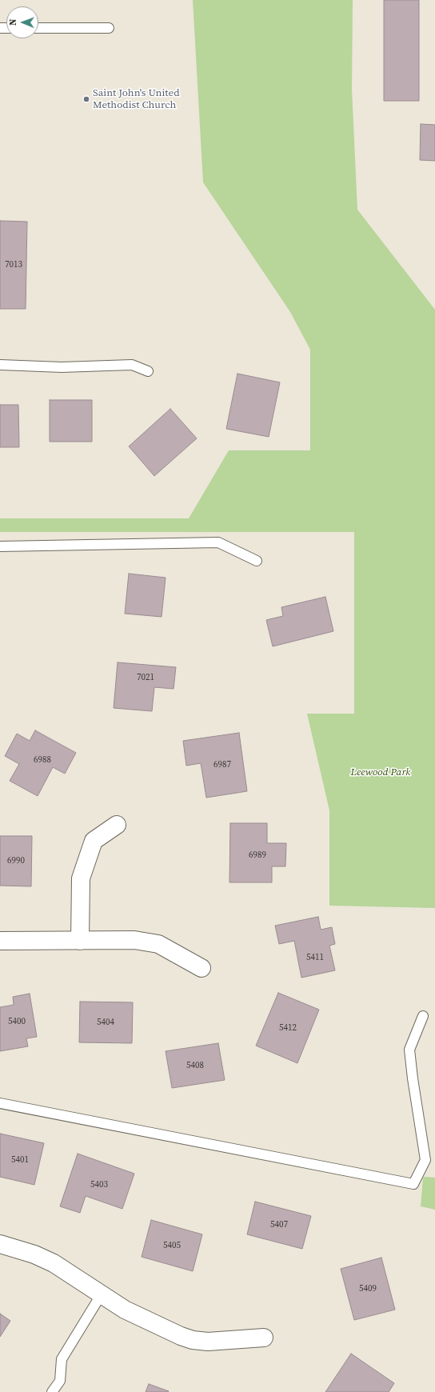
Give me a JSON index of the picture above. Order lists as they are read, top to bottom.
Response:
{
  "parks": ["Leewood Park"],
  "places": ["Saint John's United Methodist Church"],
  "house_numbers": [
    "7013",
    "7021",
    "6988",
    "6987",
    "6989",
    "6990",
    "5411",
    "5400",
    "5404",
    "5412",
    "5408",
    "5401",
    "5403",
    "5407",
    "5405",
    "5409"
  ],
  "north": "left"
}
